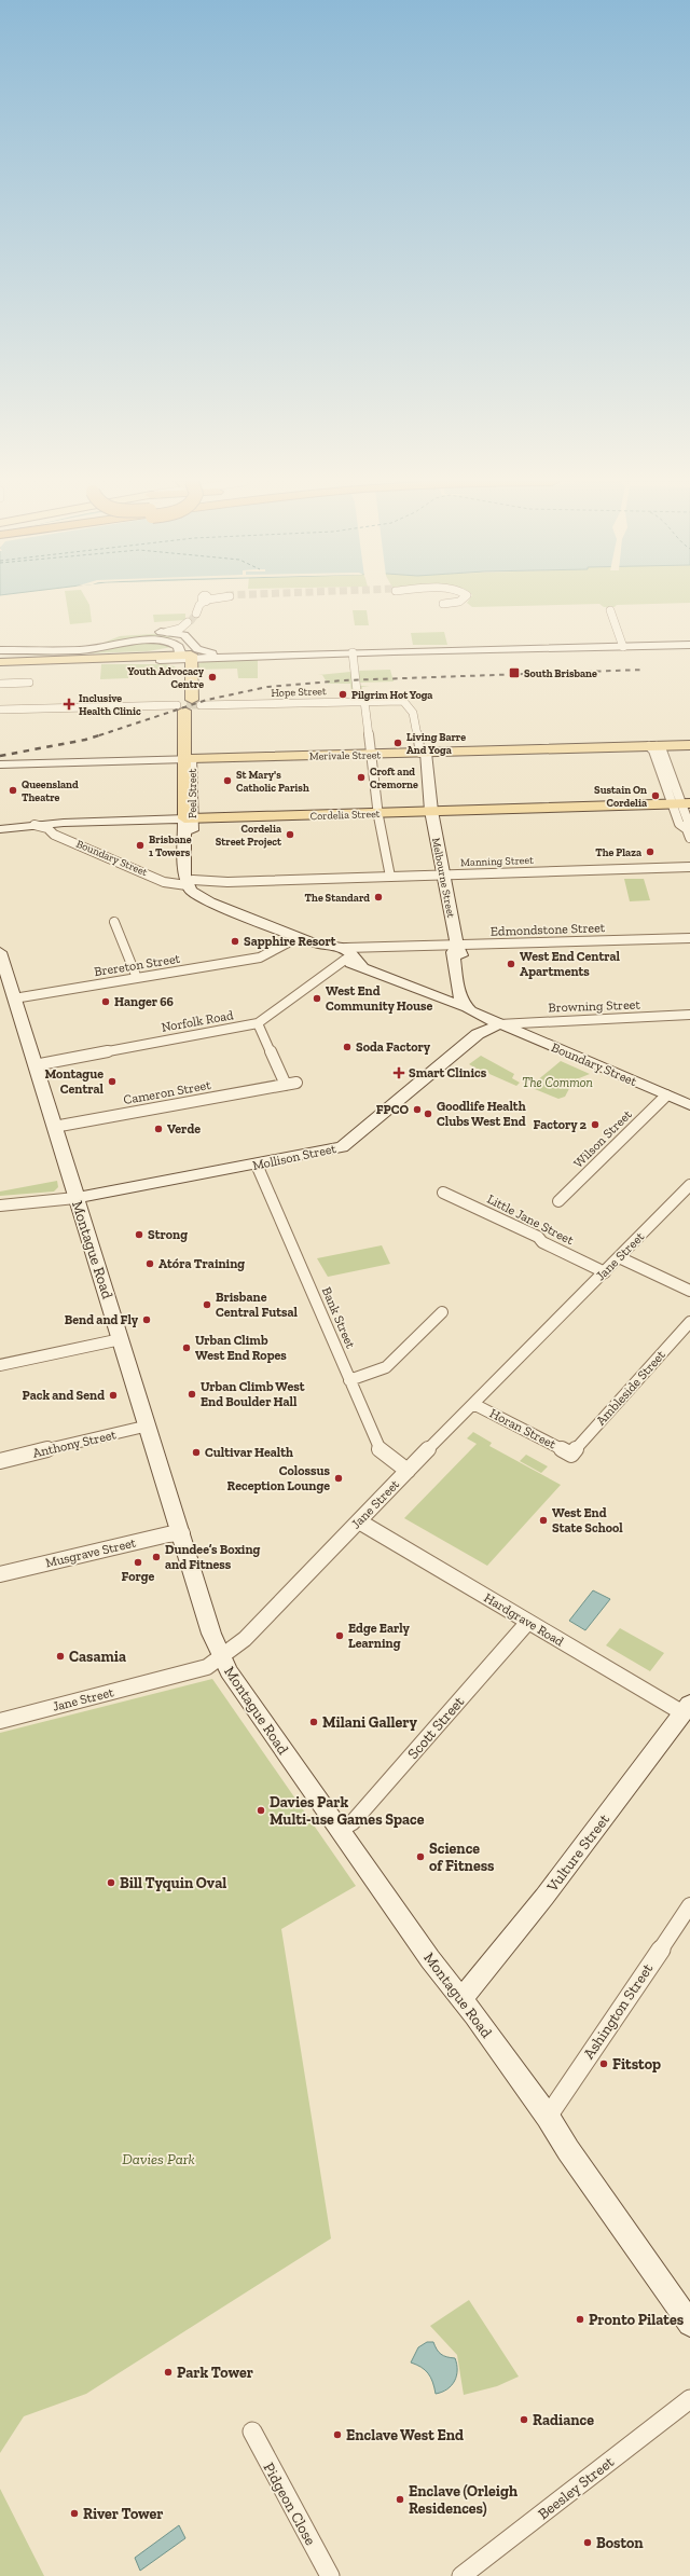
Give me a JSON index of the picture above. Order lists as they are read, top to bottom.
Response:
{
  "streets": {
    "main road": ["Merivale Street", "Peel Street", "Cordelia Street"],
    "street": [
      "Hope Street",
      "Boundary Street",
      "Manning Street",
      "Melbourne Street",
      "Edmondstone Street",
      "Brereton Street",
      "Browning Street",
      "Norfolk Road",
      "Cameron Street",
      "Wilson Street",
      "Mollison Street",
      "Little Jane Street",
      "Montague Road",
      "Jane Street",
      "Bank Street",
      "Ambleside Street",
      "Horan Street",
      "Anthony Street",
      "Musgrave Street",
      "Hardgrave Road",
      "Scott Street",
      "Vulture Street",
      "Ashington Street",
      "Beesley Street",
      "Pidgeon Close"
    ]
  },
  "crossings": [
    ["Hope Street", "Peel Street"],
    ["Hope Street", "Melbourne Street"],
    ["Merivale Street", "Peel Street"],
    ["Merivale Street", "Melbourne Street"],
    ["Peel Street", "Cordelia Street"],
    ["Peel Street", "Boundary Street"],
    ["Peel Street", "Manning Street"],
    ["Cordelia Street", "Boundary Street"],
    ["Cordelia Street", "Melbourne Street"],
    ["Boundary Street", "Manning Street"],
    ["Boundary Street", "Melbourne Street"],
    ["Boundary Street", "Browning Street"],
    ["Boundary Street", "Wilson Street"],
    ["Boundary Street", "Mollison Street"],
    ["Manning Street", "Melbourne Street"],
    ["Melbourne Street", "Edmondstone Street"],
    ["Melbourne Street", "Browning Street"],
    ["Melbourne Street", "Mollison Street"],
    ["Edmondstone Street", "Norfolk Road"],
    ["Brereton Street", "Montague Road"],
    ["Browning Street", "Mollison Street"],
    ["Norfolk Road", "Cameron Street"],
    ["Norfolk Road", "Montague Road"],
    ["Cameron Street", "Montague Road"],
    ["Mollison Street", "Montague Road"],
    ["Mollison Street", "Bank Street"],
    ["Little Jane Street", "Jane Street"],
    ["Montague Road", "Jane Street"],
    ["Montague Road", "Anthony Street"],
    ["Montague Road", "Musgrave Street"],
    ["Montague Road", "Scott Street"],
    ["Montague Road", "Vulture Street"],
    ["Montague Road", "Ashington Street"],
    ["Jane Street", "Bank Street"],
    ["Jane Street", "Horan Street"],
    ["Jane Street", "Hardgrave Road"],
    ["Ambleside Street", "Horan Street"],
    ["Hardgrave Road", "Scott Street"],
    ["Hardgrave Road", "Vulture Street"]
  ],
  "parks": ["The Common", "Davies Park"],
  "places": {
    "transit": ["South Brisbane"],
    "other": [
      "Youth Advocacy Centre",
      "Pilgrim Hot Yoga",
      "Living Barre And Yoga",
      "Croft and Cremorne",
      "St Mary's Catholic Parish",
      "Queensland Theatre",
      "Sustain On Cordelia",
      "Cordelia Street Project",
      "Brisbane 1 Towers",
      "The Plaza",
      "The Standard",
      "Sapphire Resort",
      "West End Central Apartments",
      "West End Community House",
      "Hanger 66",
      "Soda Factory",
      "Montague Central",
      "FPCO",
      "Goodlife Health Clubs West End",
      "Factory 2",
      "Verde",
      "Strong",
      "Atóra Training",
      "Brisbane Central Futsal",
      "Bend and Fly",
      "Urban Climb West End Ropes",
      "Urban Climb West End Boulder Hall",
      "Pack and Send",
      "Cultivar Health",
      "Colossus Reception Lounge",
      "West End State School",
      "Dundee’s Boxing and Fitness",
      "Forge",
      "Edge Early Learning",
      "Casamia",
      "Milani Gallery",
      "Davies Park Multi-use Games Space",
      "Science of Fitness",
      "Bill Tyquin Oval",
      "Fitstop",
      "Pronto Pilates",
      "Park Tower",
      "Radiance",
      "Enclave West End",
      "Enclave (Orleigh Residences)",
      "River Tower",
      "Boston"
    ],
    "health": ["Inclusive Health Clinic", "Smart Clinics"]
  }
}
